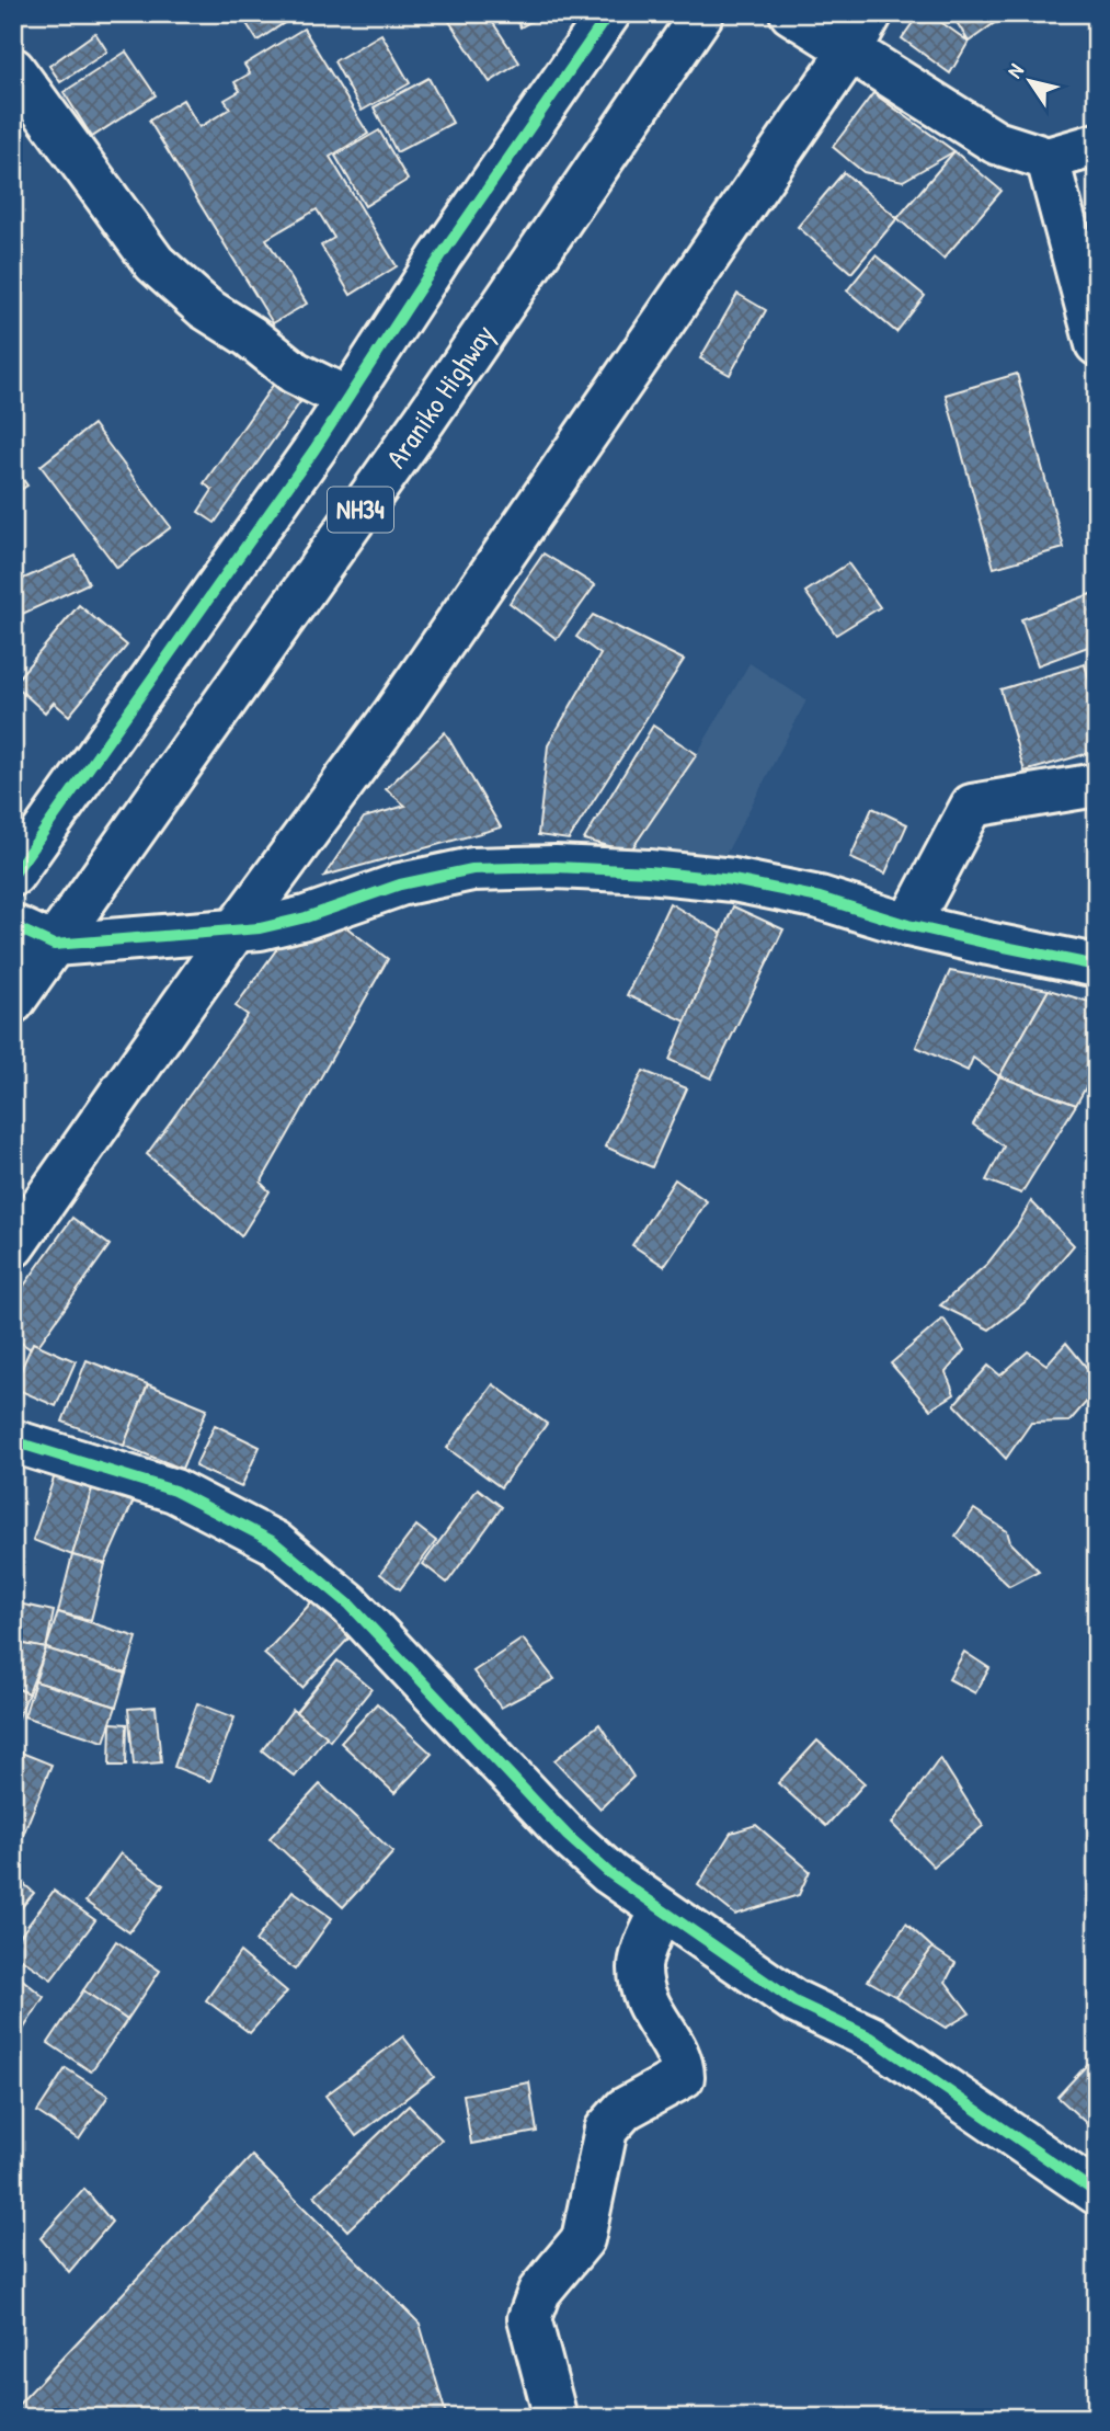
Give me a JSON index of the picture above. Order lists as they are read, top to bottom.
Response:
{
  "streets": {
    "main road": ["Araniko Highway", "NH34"]
  },
  "north": "top left"
}
